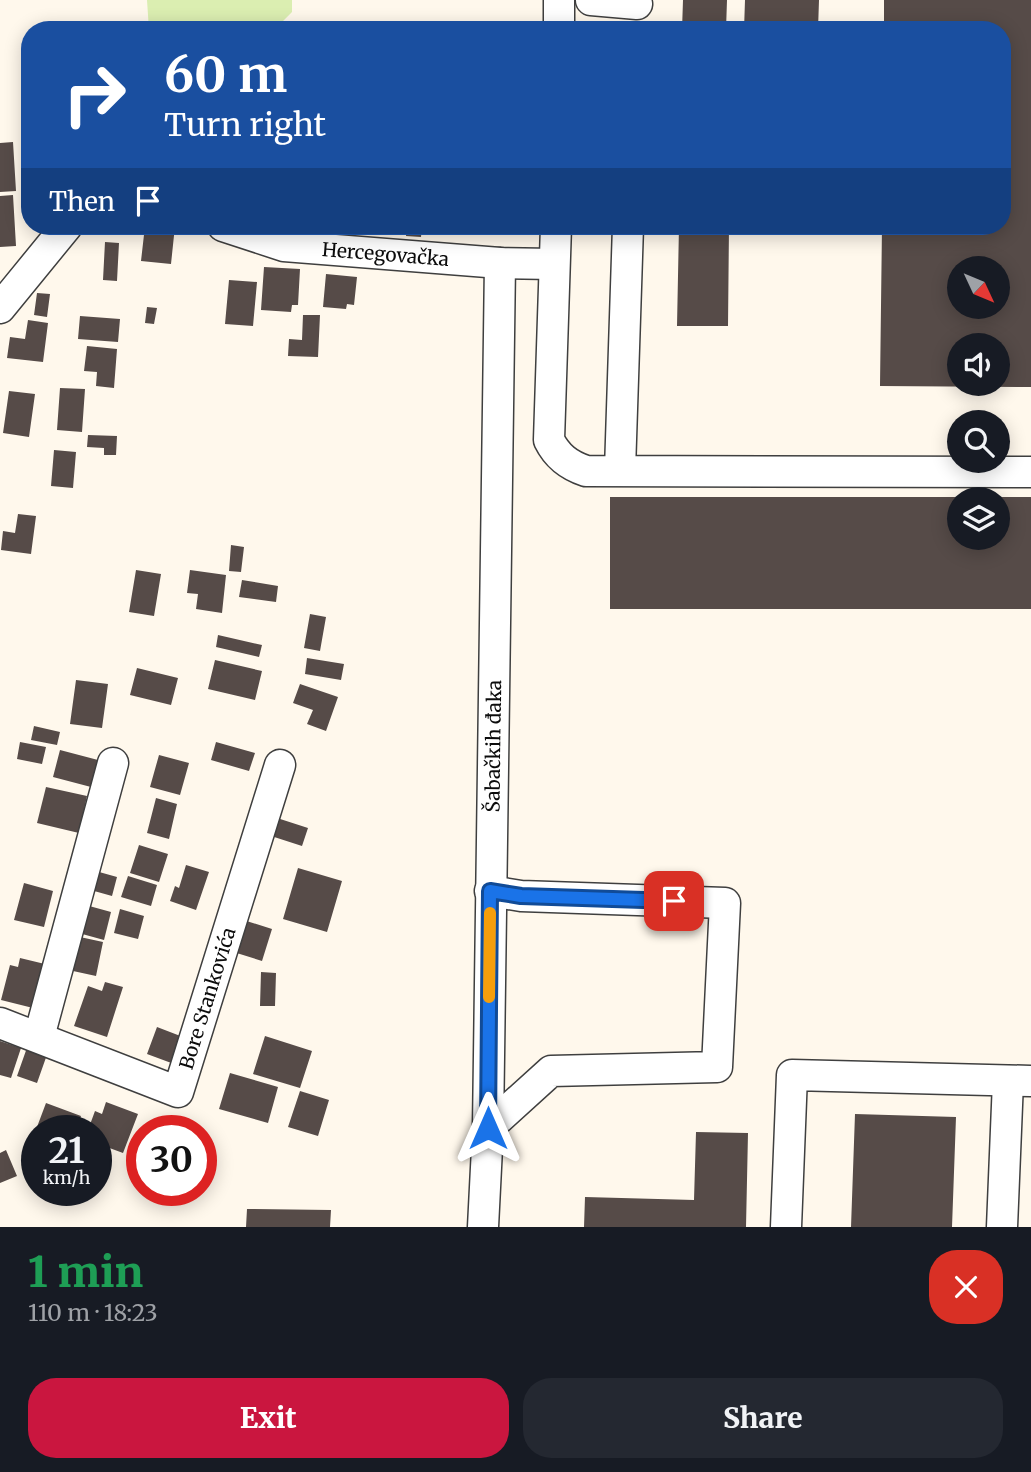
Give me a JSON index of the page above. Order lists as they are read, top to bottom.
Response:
{
  "streets": {
    "street": ["Hercegovačka", "Šabačkih đaka", "Bore Stankovića"]
  },
  "crossings": [
    ["Hercegovačka", "Šabačkih đaka"]
  ],
  "north": "bottom right",
  "page": {
    "turn": ["60 m", "Turn right"],
    "then": "Then",
    "speed": "21 km/h",
    "limit": "30",
    "heading": ["1 min", "110 m · 18:23"],
    "buttons": ["Exit", "Share"]
  }
}
